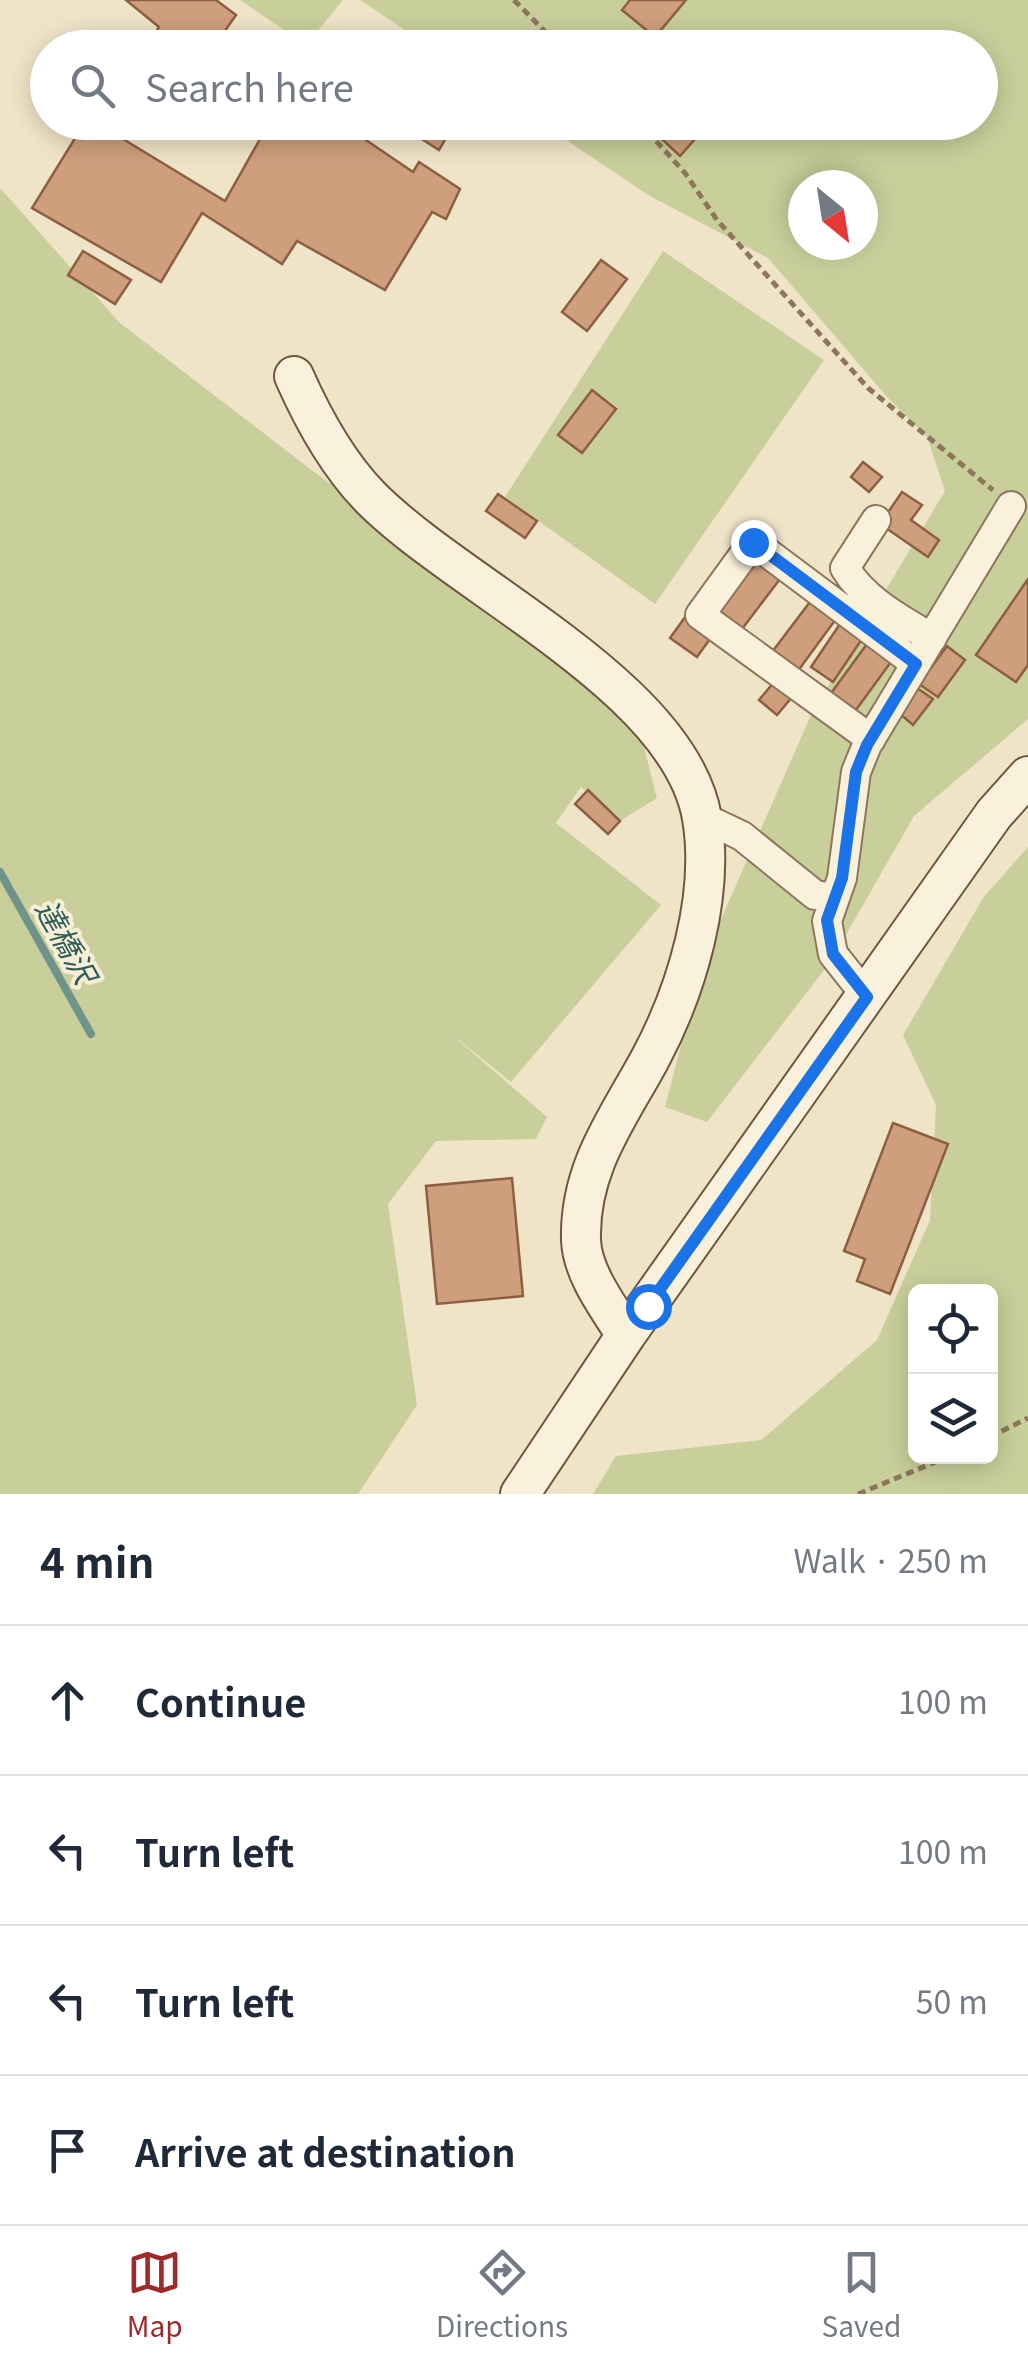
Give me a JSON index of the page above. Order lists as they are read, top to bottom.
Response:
{
  "water": ["達橋沢"],
  "north": "bottom right",
  "page": {
    "search": "Search here",
    "heading": ["4 min", "Walk · 250 m"],
    "list": [
      ["Continue", "100 m"],
      ["Turn left", "100 m"],
      ["Turn left", "50 m"],
      "Arrive at destination"
    ],
    "nav": ["Map", "Directions", "Saved"]
  }
}
